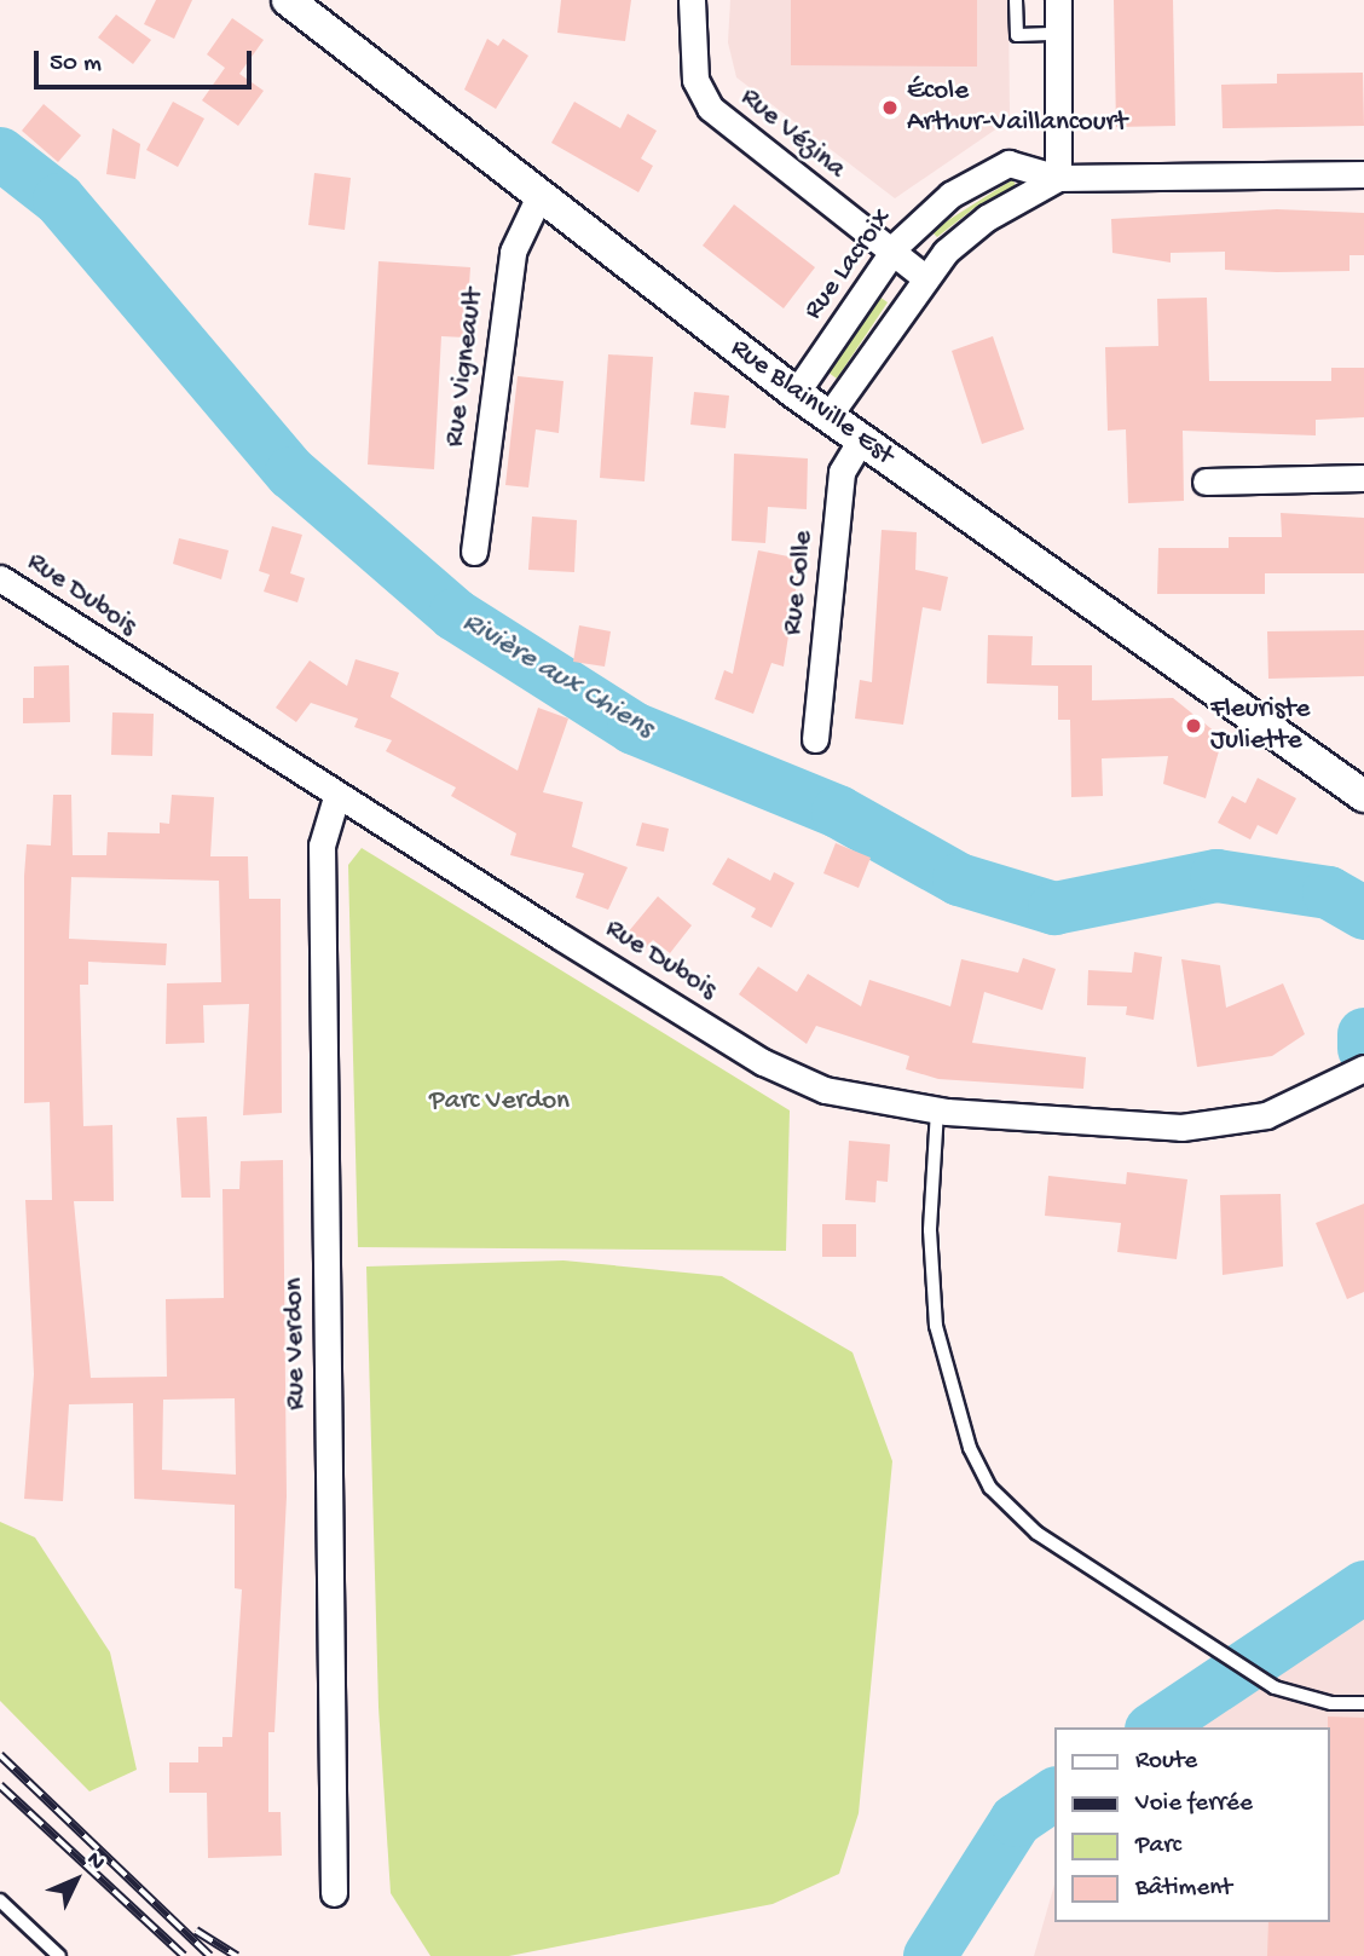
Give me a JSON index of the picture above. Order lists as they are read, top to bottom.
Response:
{
  "streets": {
    "street": [
      "Rue Vézina",
      "Rue Lacroix",
      "Rue Vigneault",
      "Rue Blainville Est",
      "Rue Colle",
      "Rue Dubois",
      "Rue Verdon"
    ]
  },
  "crossings": [
    ["Rue Vézina", "Rue Lacroix"],
    ["Rue Lacroix", "Rue Blainville Est"],
    ["Rue Vigneault", "Rue Blainville Est"],
    ["Rue Blainville Est", "Rue Colle"],
    ["Rue Dubois", "Rue Verdon"]
  ],
  "water": ["Rivière aux Chiens"],
  "parks": ["Parc Verdon"],
  "places": ["École Arthur-Vaillancourt", "Fleuriste Juliette"],
  "legend": [
    "Route",
    "Voie ferrée",
    "Parc",
    "Bâtiment"
  ],
  "scale_bar": "50 m",
  "north": "top right"
}
